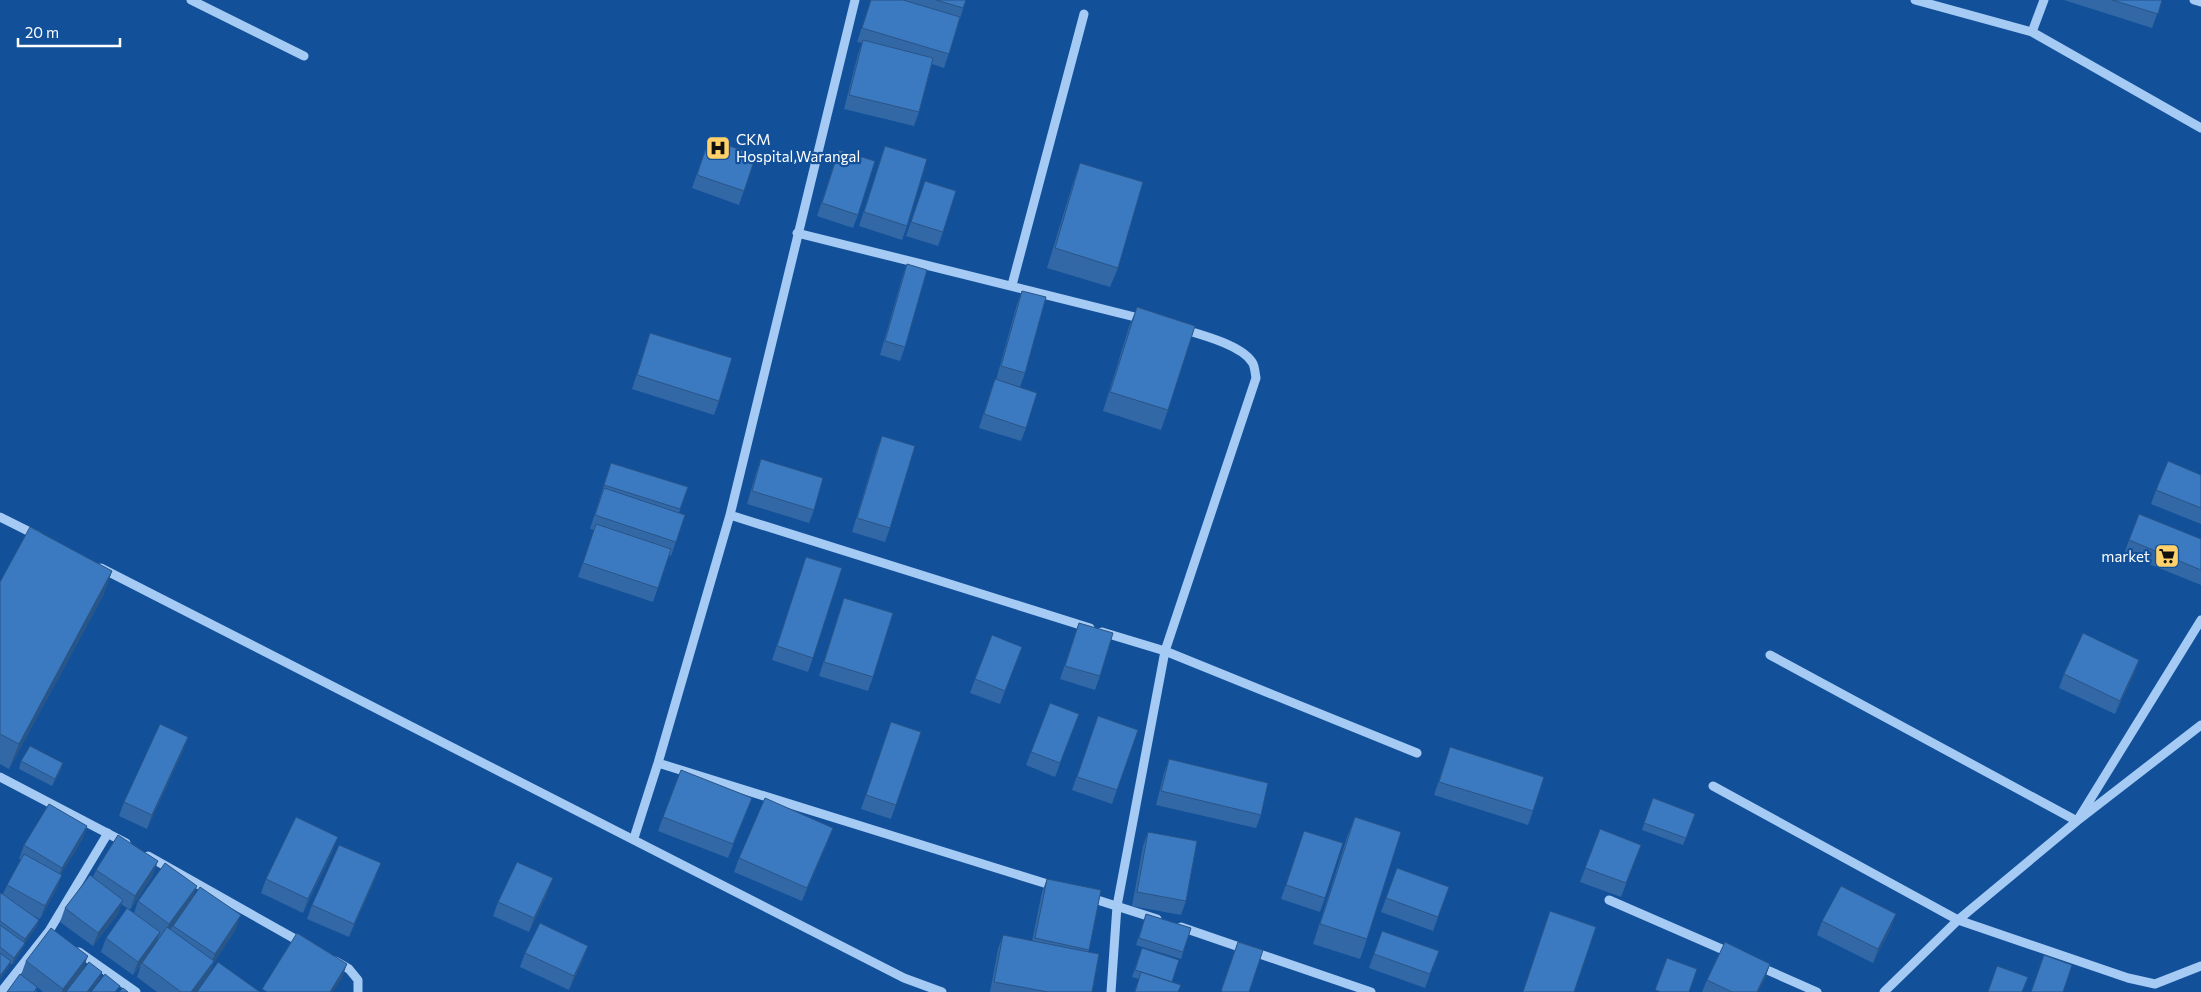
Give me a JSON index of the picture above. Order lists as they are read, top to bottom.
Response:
{
  "places": {
    "hospital": ["CKM Hospital,Warangal"],
    "supermarket": ["market"]
  },
  "scale_bar": "20 m"
}
